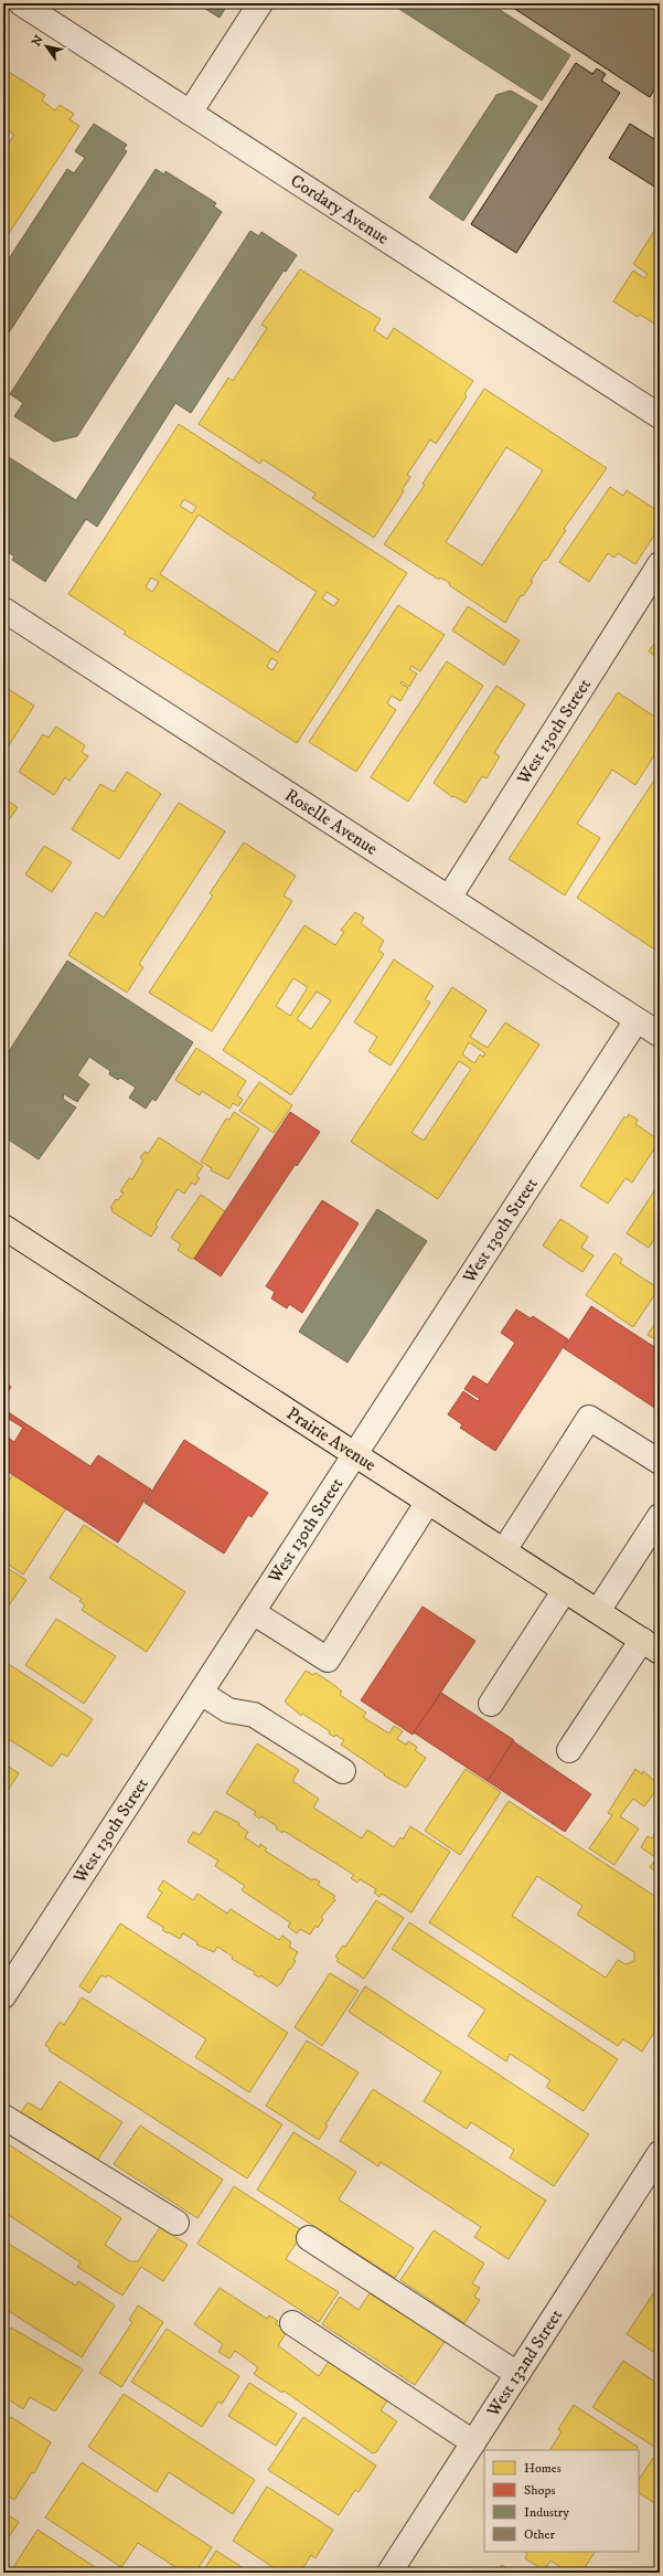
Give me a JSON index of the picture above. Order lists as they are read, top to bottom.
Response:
{
  "streets": {
    "main road": ["Prairie Avenue"],
    "street": [
      "Cordary Avenue",
      "West 130th Street",
      "Roselle Avenue",
      "West 132nd Street"
    ]
  },
  "crossings": [
    ["West 130th Street", "Roselle Avenue"],
    ["West 130th Street", "Prairie Avenue"]
  ],
  "legend": [
    "Homes",
    "Shops",
    "Industry",
    "Other"
  ],
  "north": "top left"
}
